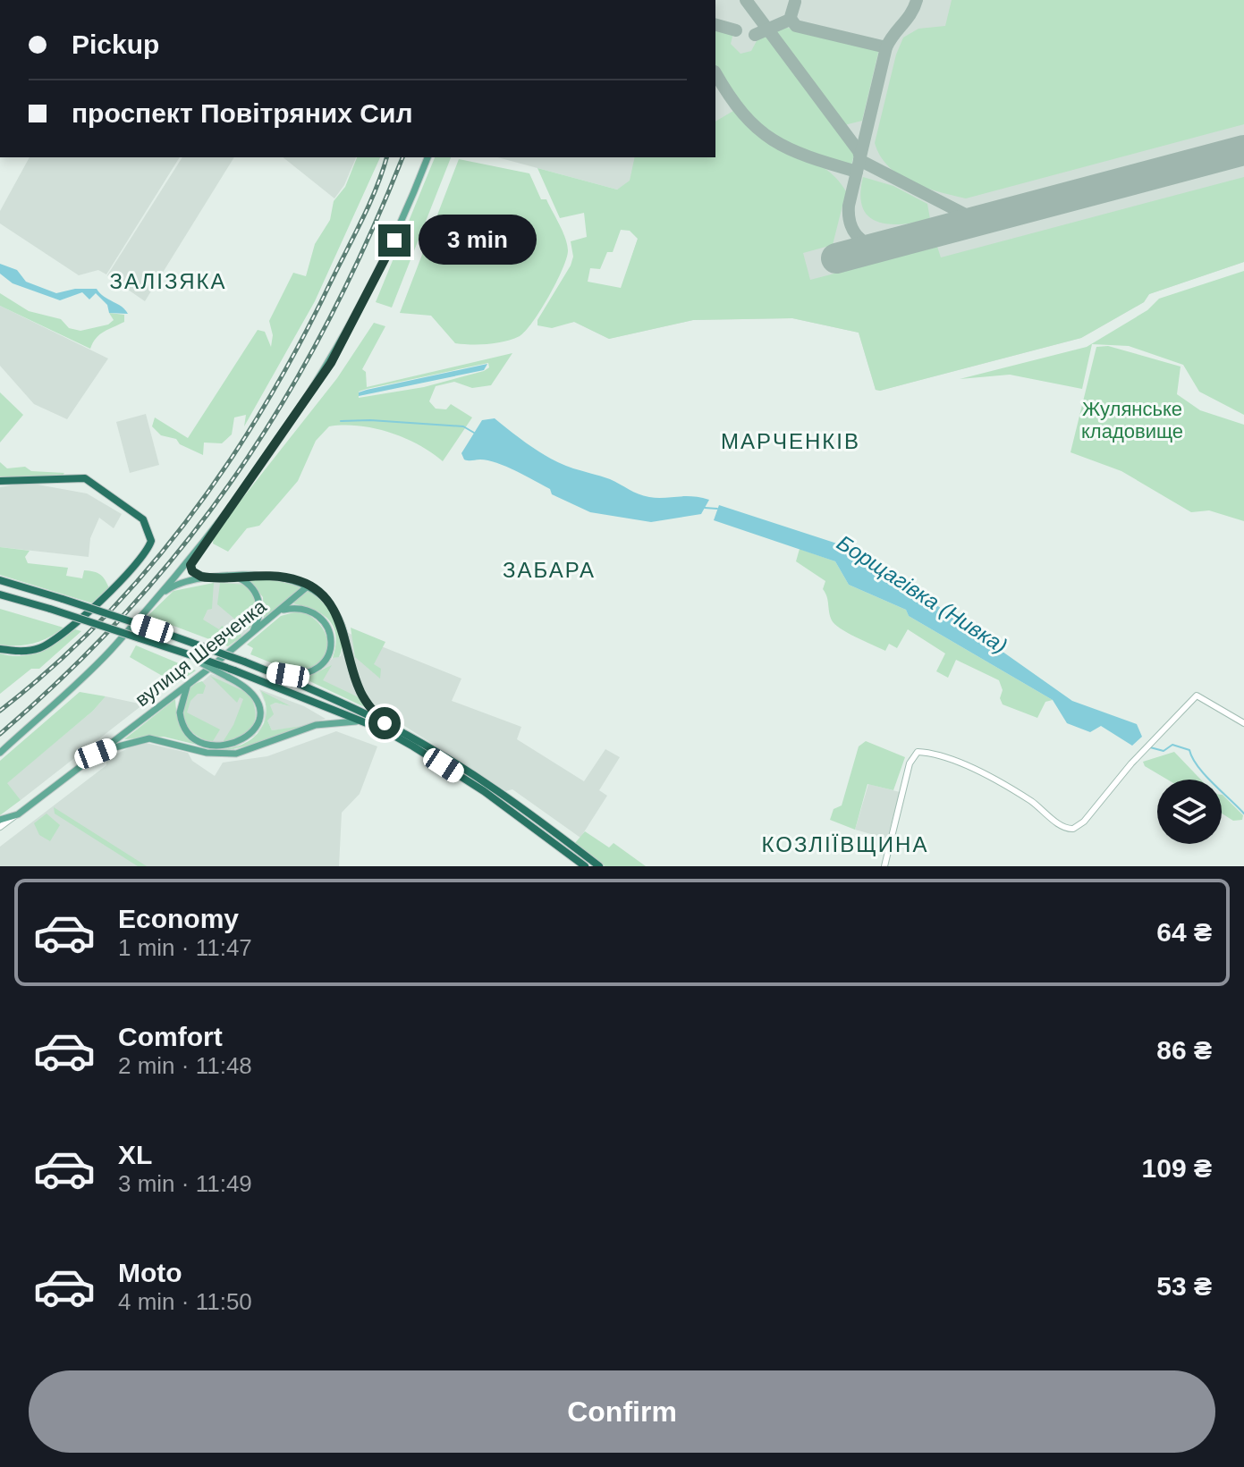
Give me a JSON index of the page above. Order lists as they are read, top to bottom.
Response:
{
  "streets": {
    "main road": ["вулиця Шевченка"]
  },
  "districts": [
    "ЗАЛІЗЯКА",
    "МАРЧЕНКІВ",
    "ЗАБАРА",
    "КОЗЛІЇВЩИНА"
  ],
  "water": ["Борщагівка (Нивка)"],
  "parks": ["Жулянське кладовище"],
  "page": {
    "banner": ["Pickup", "проспект Повітряних Сил"],
    "bubble": "3 min",
    "list": [
      {
        "name": "Economy",
        "note": "1 min · 11:47",
        "value": "64 ₴"
      },
      {
        "name": "Comfort",
        "note": "2 min · 11:48",
        "value": "86 ₴"
      },
      {
        "name": "XL",
        "note": "3 min · 11:49",
        "value": "109 ₴"
      },
      {
        "name": "Moto",
        "note": "4 min · 11:50",
        "value": "53 ₴"
      }
    ],
    "buttons": "Confirm"
  }
}
